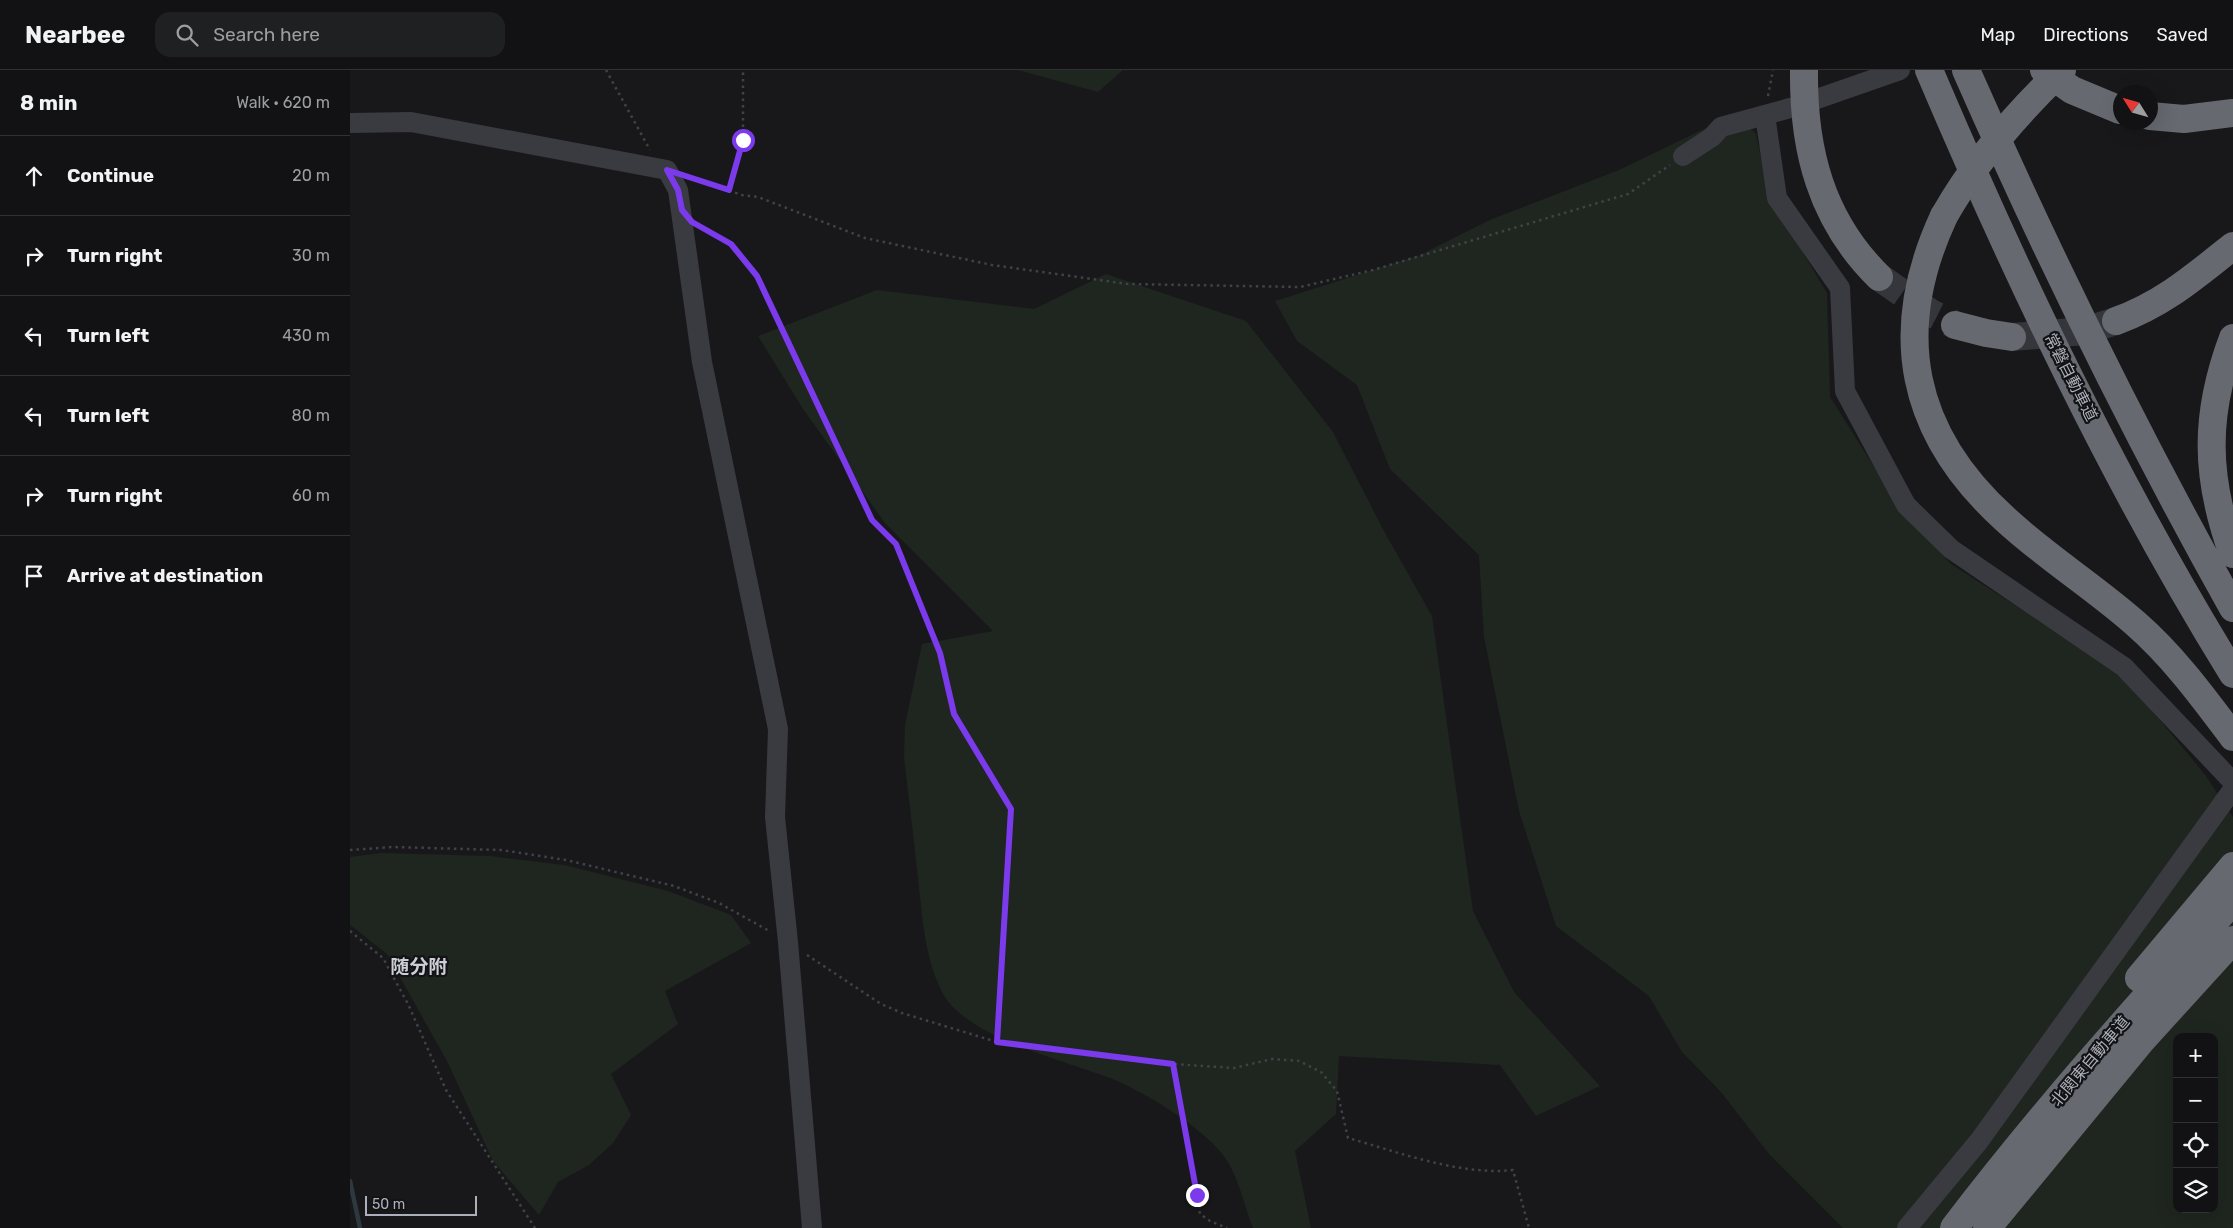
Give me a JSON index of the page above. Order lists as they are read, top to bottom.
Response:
{
  "streets": {
    "highway": ["常磐自動車道", "北関東自動車道"]
  },
  "districts": ["随分附"],
  "scale_bar": "50 m",
  "north": "top left",
  "page": {
    "header": "Nearbee",
    "search": "Search here",
    "nav": ["Map", "Directions", "Saved"],
    "heading": ["8 min", "Walk · 620 m"],
    "list": [
      ["Continue", "20 m"],
      ["Turn right", "30 m"],
      ["Turn left", "430 m"],
      ["Turn left", "80 m"],
      ["Turn right", "60 m"],
      "Arrive at destination"
    ],
    "map_buttons": ["+", "−"],
    "scale": "50 m"
  }
}
